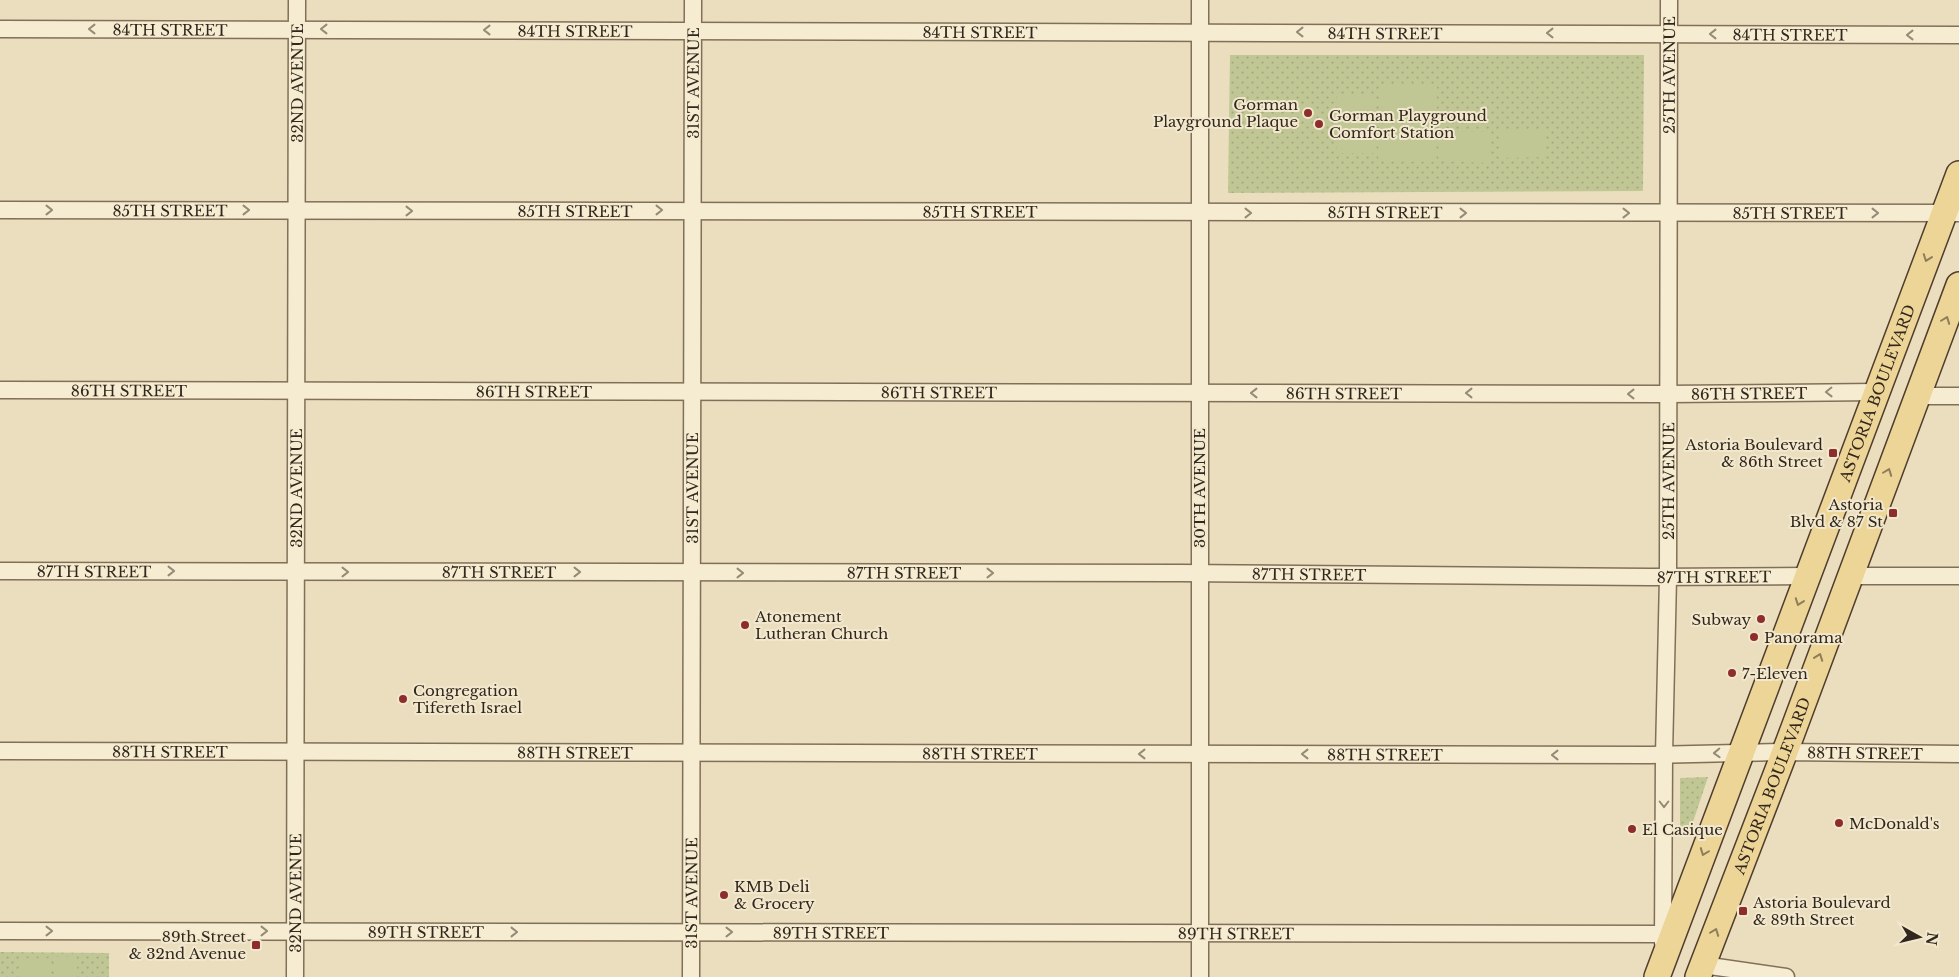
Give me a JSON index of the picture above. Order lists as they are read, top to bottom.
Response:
{
  "streets": {
    "main road": ["ASTORIA BOULEVARD"],
    "street": [
      "84TH STREET",
      "25TH AVENUE",
      "32ND AVENUE",
      "31ST AVENUE",
      "85TH STREET",
      "86TH STREET",
      "30TH AVENUE",
      "87TH STREET",
      "88TH STREET",
      "89TH STREET"
    ]
  },
  "crossings": [
    ["84TH STREET", "25TH AVENUE"],
    ["84TH STREET", "32ND AVENUE"],
    ["84TH STREET", "31ST AVENUE"],
    ["84TH STREET", "30TH AVENUE"],
    ["25TH AVENUE", "85TH STREET"],
    ["25TH AVENUE", "86TH STREET"],
    ["25TH AVENUE", "ASTORIA BOULEVARD"],
    ["25TH AVENUE", "87TH STREET"],
    ["25TH AVENUE", "88TH STREET"],
    ["25TH AVENUE", "89TH STREET"],
    ["32ND AVENUE", "85TH STREET"],
    ["32ND AVENUE", "86TH STREET"],
    ["32ND AVENUE", "87TH STREET"],
    ["32ND AVENUE", "88TH STREET"],
    ["32ND AVENUE", "89TH STREET"],
    ["31ST AVENUE", "85TH STREET"],
    ["31ST AVENUE", "86TH STREET"],
    ["31ST AVENUE", "87TH STREET"],
    ["31ST AVENUE", "88TH STREET"],
    ["31ST AVENUE", "89TH STREET"],
    ["85TH STREET", "ASTORIA BOULEVARD"],
    ["85TH STREET", "30TH AVENUE"],
    ["86TH STREET", "ASTORIA BOULEVARD"],
    ["86TH STREET", "30TH AVENUE"],
    ["ASTORIA BOULEVARD", "87TH STREET"],
    ["ASTORIA BOULEVARD", "88TH STREET"],
    ["30TH AVENUE", "87TH STREET"],
    ["30TH AVENUE", "88TH STREET"],
    ["30TH AVENUE", "89TH STREET"]
  ],
  "one_way": [
    "84TH STREET",
    "85TH STREET",
    "86TH STREET",
    "87TH STREET",
    "88TH STREET",
    "89TH STREET"
  ],
  "places": {
    "other": [
      "Gorman Playground Plaque",
      "Gorman Playground Comfort Station",
      "Subway",
      "Atonement Lutheran Church",
      "Panorama",
      "7-Eleven",
      "Congregation Tifereth Israel",
      "McDonald's",
      "El Casique",
      "KMB Deli & Grocery"
    ],
    "transit": [
      "Astoria Boulevard & 86th Street",
      "Astoria Blvd & 87 St",
      "Astoria Boulevard & 89th Street",
      "89th Street & 32nd Avenue"
    ]
  },
  "north": "right"
}
